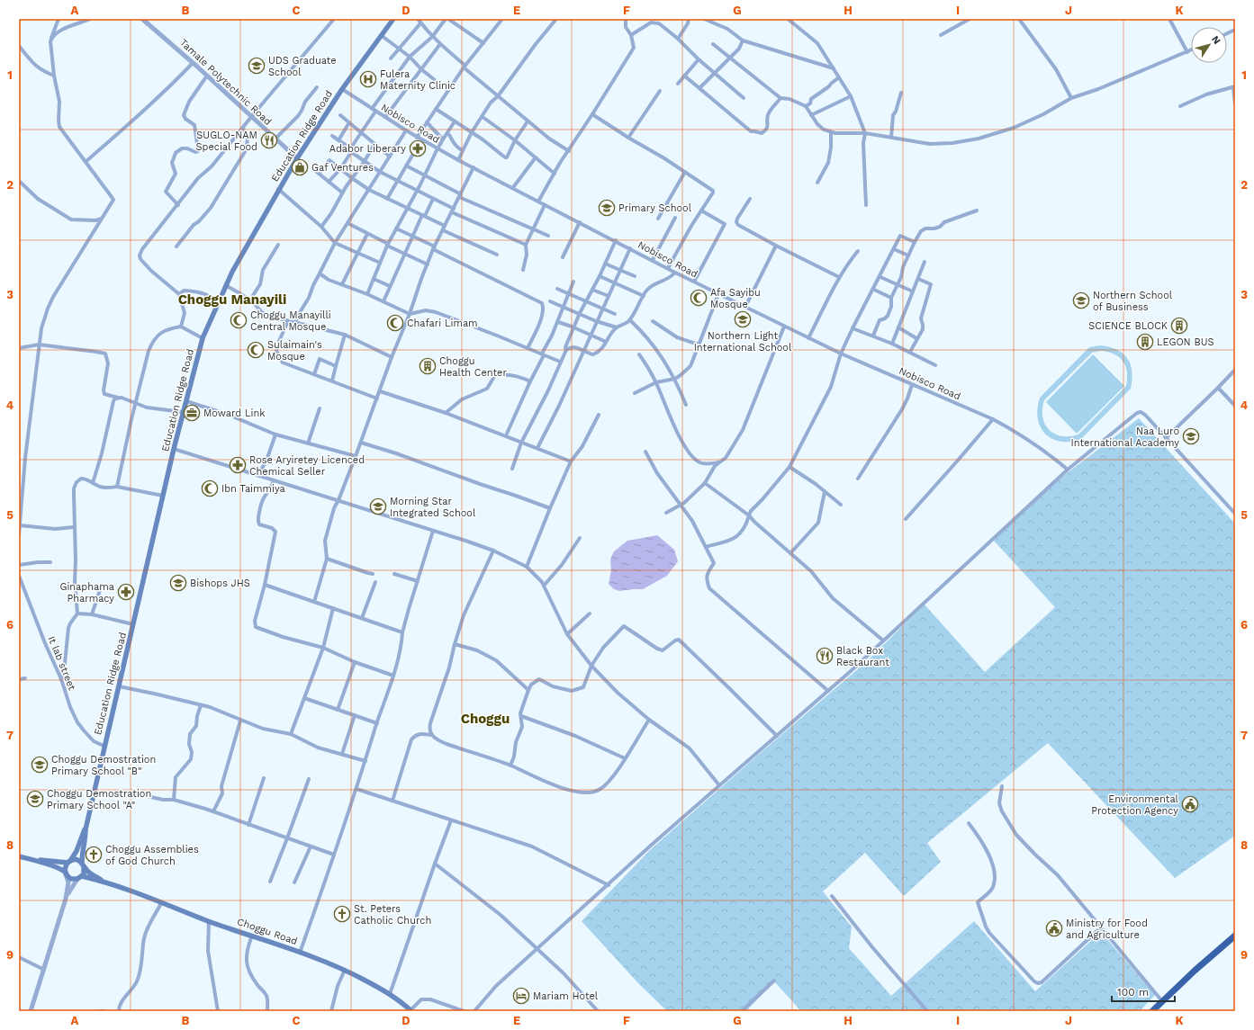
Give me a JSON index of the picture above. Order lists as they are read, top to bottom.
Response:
{
  "streets": {
    "main road": ["Education Ridge Road", "Choggu Road"],
    "street": ["Tamale Polytechnic Road", "Nobisco Road", "It lab street"]
  },
  "crossings": [
    ["Tamale Polytechnic Road", "Education Ridge Road"],
    ["Nobisco Road", "Education Ridge Road"],
    ["Education Ridge Road", "It lab street"],
    ["Education Ridge Road", "Choggu Road"]
  ],
  "districts": ["Choggu Manayili", "Choggu"],
  "places": {
    "school or university": [
      "UDS Graduate School",
      "Primary School",
      "Northern School of Business",
      "Northern Light International School",
      "Naa Luro International Academy",
      "Morning Star Integrated School",
      "Bishops JHS",
      "Choggu Demostration Primary School \"B\"",
      "Choggu Demostration Primary School \"A\""
    ],
    "hospital": ["Fulera Maternity Clinic"],
    "restaurant": ["SUGLO-NAM Special Food", "Black Box Restaurant"],
    "pharmacy": ["Adabor Liberary", "Rose Aryiretey Licenced Chemical Seller", "Ginaphama Pharmacy"],
    "shop": ["Gaf Ventures"],
    "mosque": [
      "Afa Sayibu Mosque",
      "Choggu Manayilli Central Mosque",
      "Chafari Limam",
      "Sulaimain's Mosque",
      "Ibn Taimmiya"
    ],
    "building": ["SCIENCE BLOCK", "LEGON BUS", "Choggu Health Center"],
    "office": ["Moward Link"],
    "public building": ["Environmental Protection Agency", "Ministry for Food and Agriculture"],
    "church": ["Choggu Assemblies of God Church", "St. Peters Catholic Church"],
    "hotel": ["Mariam Hotel"]
  },
  "scale_bar": "100 m",
  "north": "top right",
  "grid": {
    "columns": [
      "A",
      "B",
      "C",
      "D",
      "E",
      "F",
      "G",
      "H",
      "I",
      "J",
      "K"
    ],
    "rows": [
      "1",
      "2",
      "3",
      "4",
      "5",
      "6",
      "7",
      "8",
      "9"
    ]
  }
}
